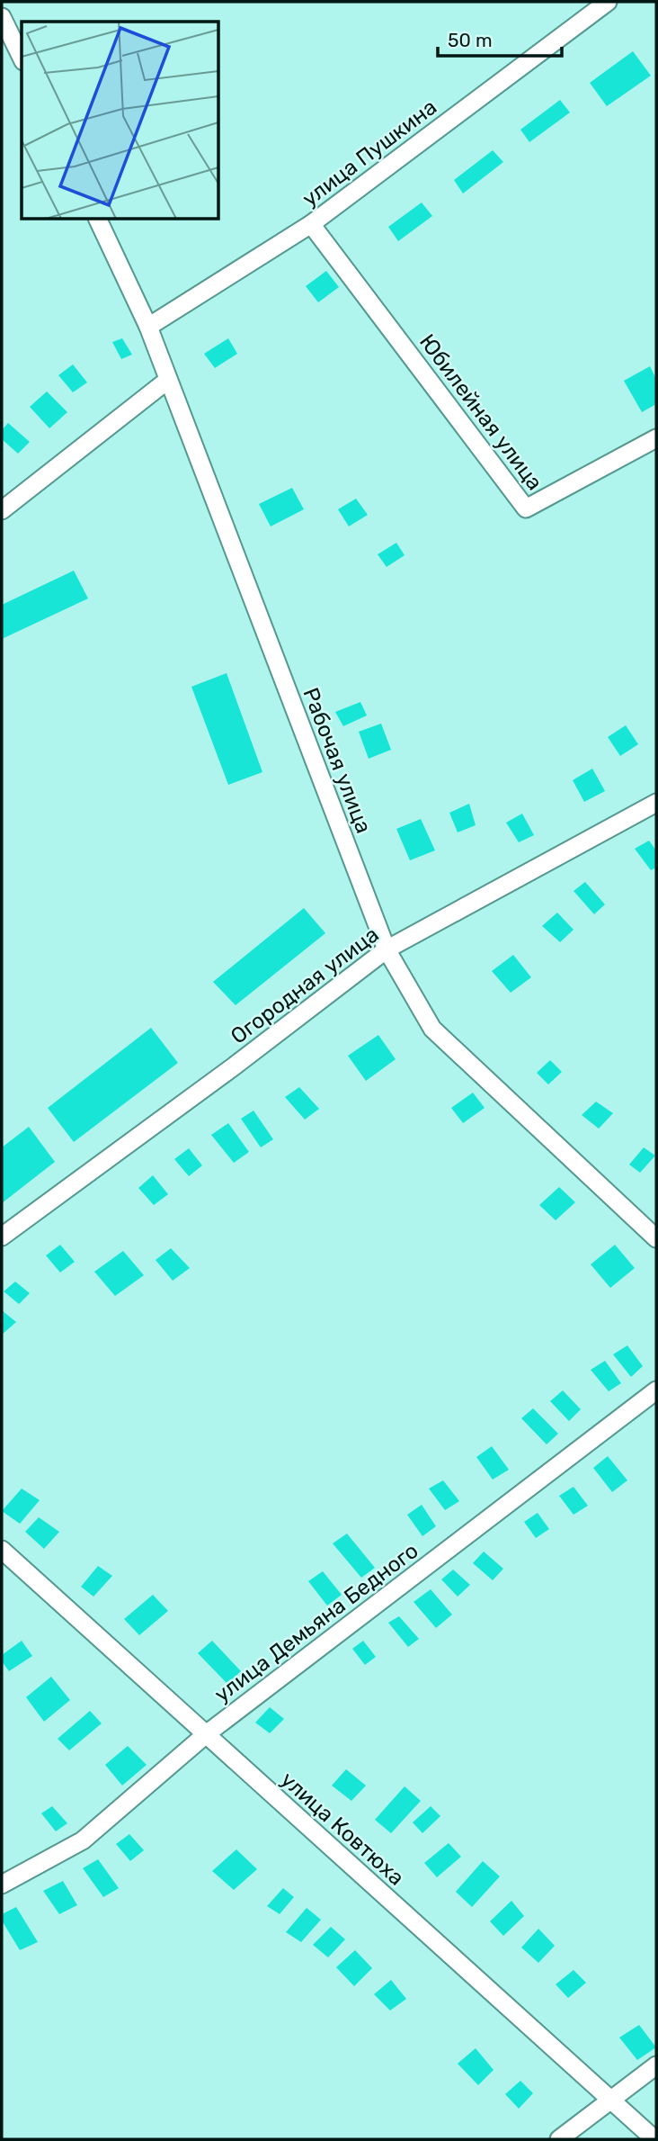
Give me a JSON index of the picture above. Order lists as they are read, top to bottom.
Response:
{
  "streets": {
    "street": [
      "улица Пушкина",
      "Юбилейная улица",
      "Рабочая улица",
      "Огородная улица",
      "улица Демьяна Бедного",
      "улица Ковтюха"
    ]
  },
  "crossings": [
    ["улица Пушкина", "Юбилейная улица"],
    ["улица Пушкина", "Рабочая улица"],
    ["Рабочая улица", "Огородная улица"],
    ["улица Демьяна Бедного", "улица Ковтюха"]
  ],
  "scale_bar": "50 m"
}
